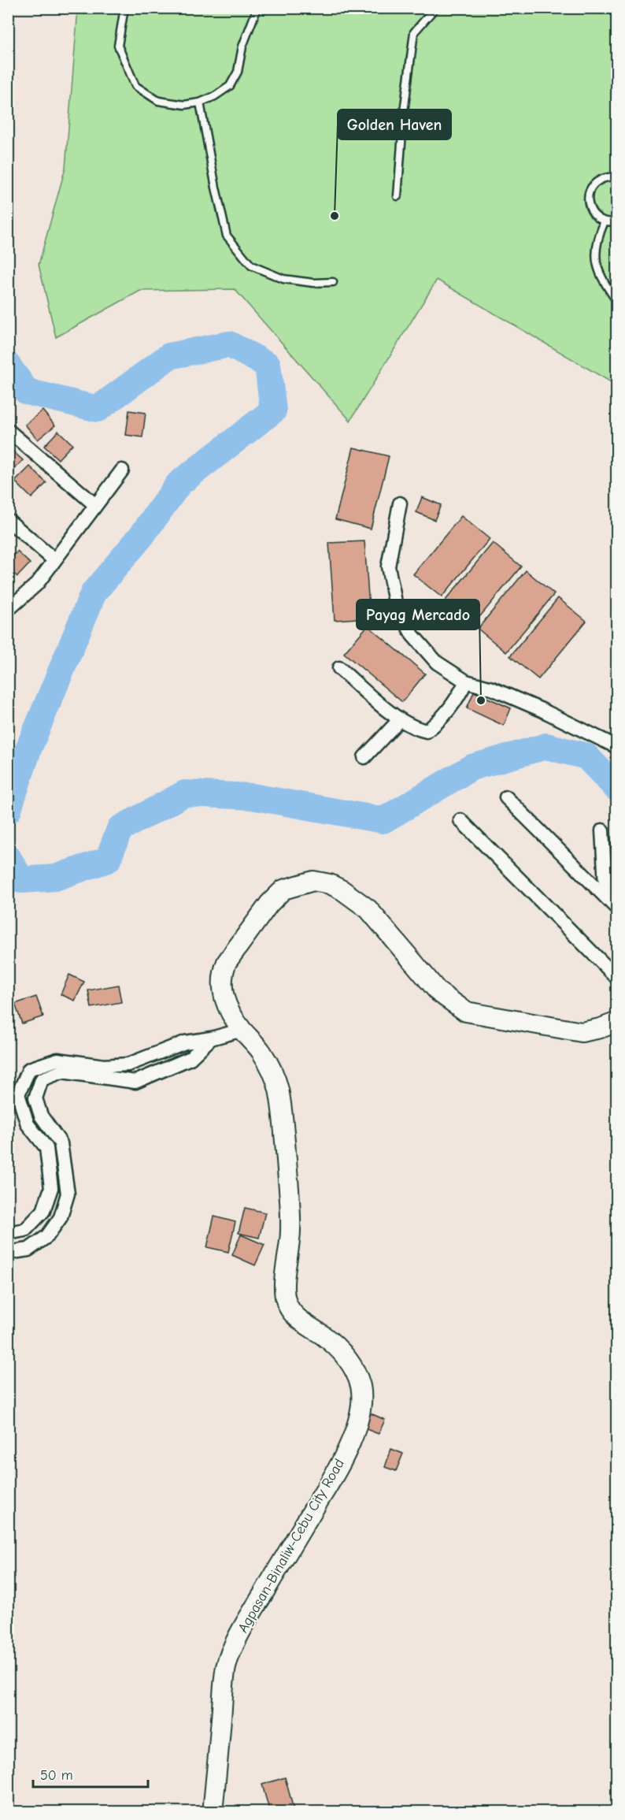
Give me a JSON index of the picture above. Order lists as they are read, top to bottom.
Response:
{
  "streets": {
    "main road": ["Agpasan-Binaliw-Cebu City Road"]
  },
  "places": ["Golden Haven", "Payag Mercado"],
  "scale_bar": "50 m"
}
